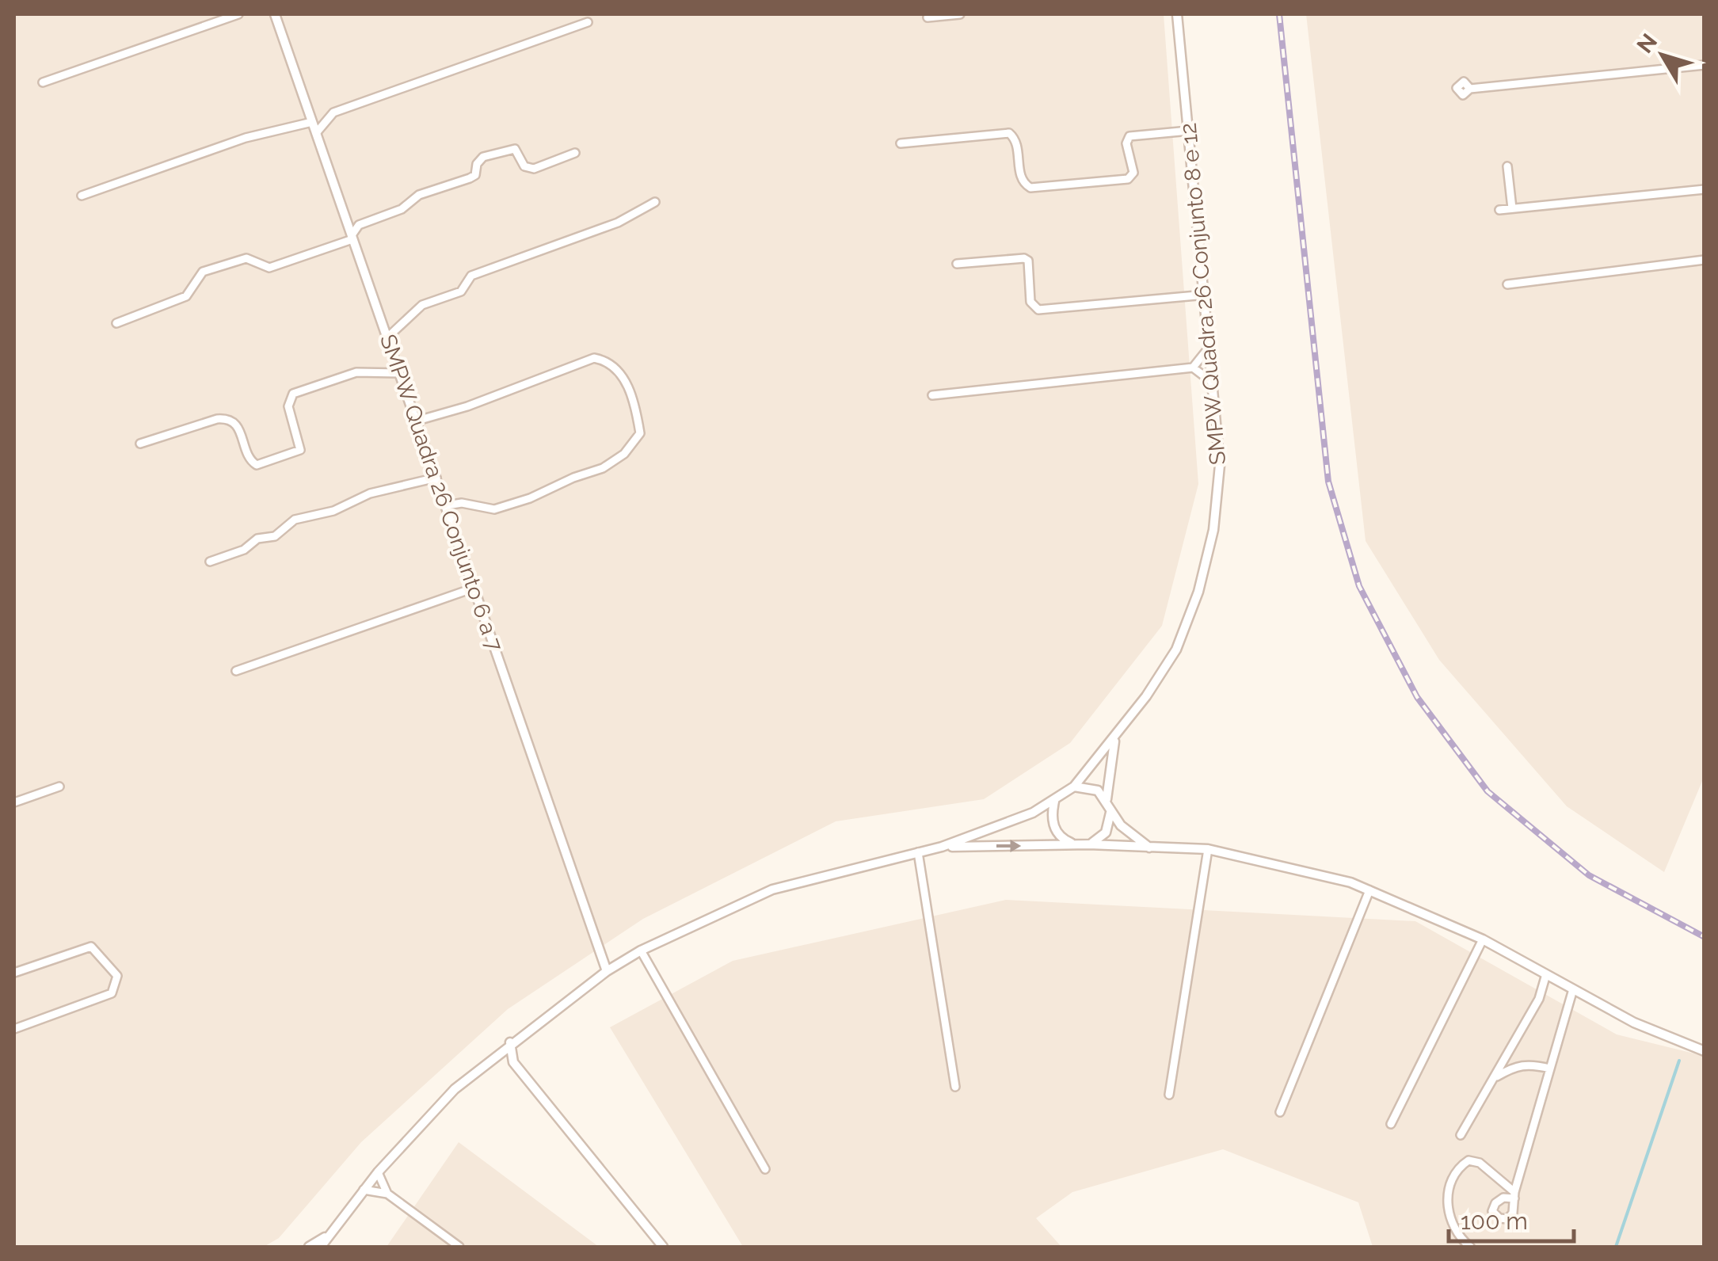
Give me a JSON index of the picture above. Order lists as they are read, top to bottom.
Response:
{
  "streets": {
    "street": ["SMPW Quadra 26 Conjunto 8 e 12", "SMPW Quadra 26 Conjunto 6 a 7"]
  },
  "scale_bar": "100 m",
  "north": "top left"
}
